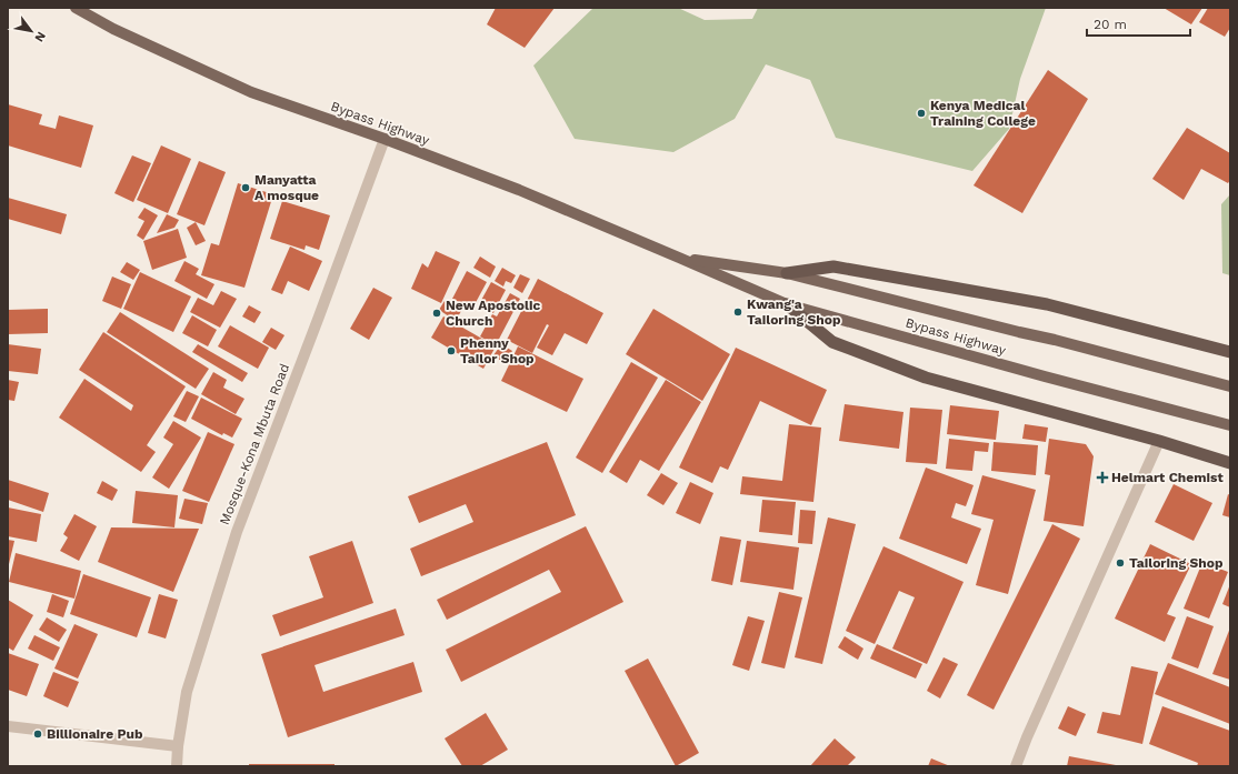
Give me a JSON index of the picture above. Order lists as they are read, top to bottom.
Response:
{
  "streets": {
    "main road": ["Bypass Highway"],
    "street": ["Mosque-Kona Mbuta Road"]
  },
  "crossings": [
    ["Bypass Highway", "Mosque-Kona Mbuta Road"]
  ],
  "places": {
    "other": [
      "Kenya Medical Training College",
      "Manyatta A mosque",
      "Kwang'a Tailoring Shop",
      "New Apostolic Church",
      "Phenny Tailor Shop",
      "Tailoring Shop",
      "Billionaire Pub"
    ],
    "health": ["Helmart Chemist"]
  },
  "scale_bar": "20 m",
  "north": "bottom right"
}
